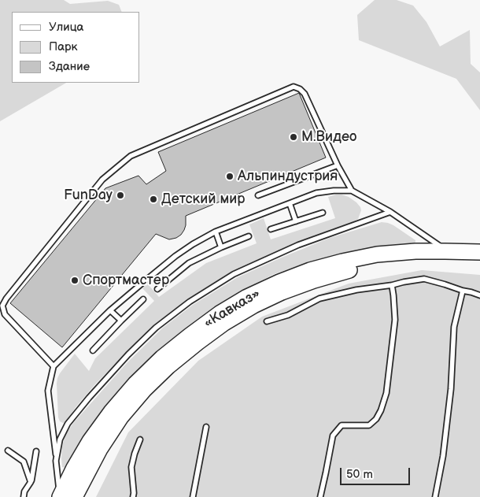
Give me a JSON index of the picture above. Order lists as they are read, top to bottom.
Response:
{
  "streets": {
    "main road": ["«Кавказ»"]
  },
  "places": [
    "М.Видео",
    "Альпиндустрия",
    "FunDay",
    "Детский мир",
    "Спортмастер"
  ],
  "legend": ["Улица", "Парк", "Здание"],
  "scale_bar": "50 m"
}
